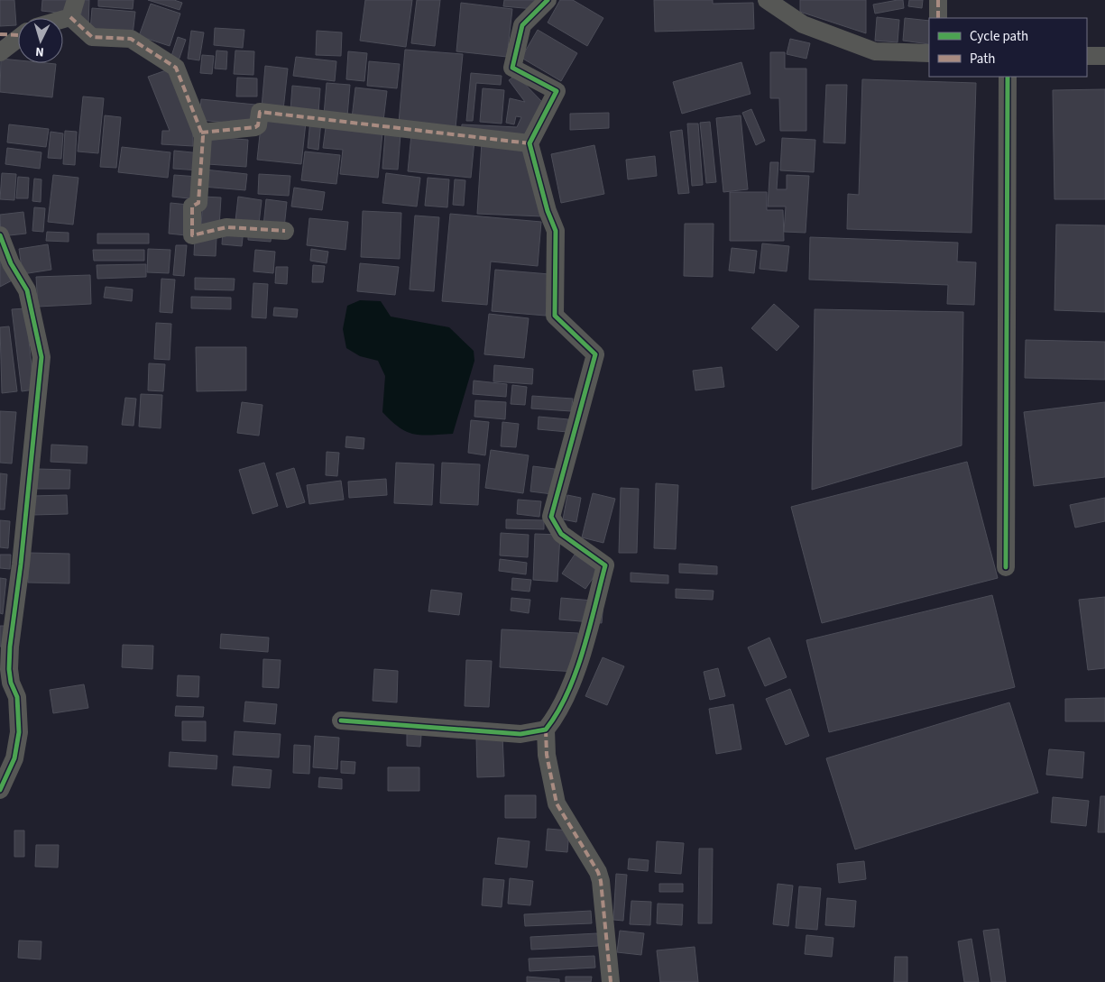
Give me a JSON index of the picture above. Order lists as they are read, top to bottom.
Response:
{
  "legend": ["Cycle path", "Path"],
  "north": "bottom"
}
